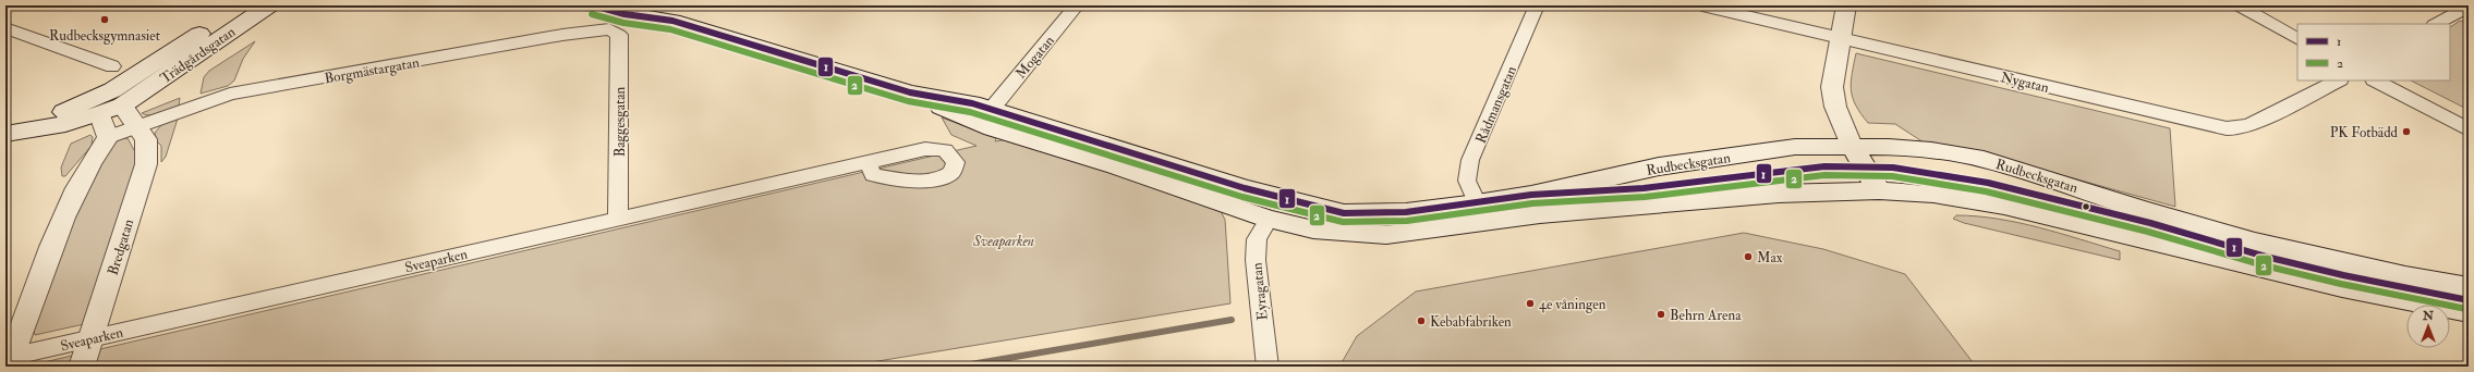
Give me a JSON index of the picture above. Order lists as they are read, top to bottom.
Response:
{
  "streets": {
    "main road": ["Trädgårdsgatan", "Rudbecksgatan"],
    "street": [
      "Mogatan",
      "Borgmästargatan",
      "Nygatan",
      "Rådmansgatan",
      "Baggesgatan",
      "Bredgatan",
      "Sveaparken",
      "Eyragatan"
    ]
  },
  "crossings": [
    ["Mogatan", "Rudbecksgatan"],
    ["Borgmästargatan", "Baggesgatan"],
    ["Borgmästargatan", "Bredgatan"],
    ["Rådmansgatan", "Rudbecksgatan"],
    ["Baggesgatan", "Sveaparken"],
    ["Rudbecksgatan", "Eyragatan"],
    ["Bredgatan", "Sveaparken"]
  ],
  "parks": ["Sveaparken"],
  "places": [
    "Rudbecksgymnasiet",
    "PK Fotbädd",
    "Max",
    "4e våningen",
    "Behrn Arena",
    "Kebabfabriken"
  ],
  "lines": ["transit line 1", "transit line 2"],
  "legend": ["1", "2"],
  "north": "top"
}
